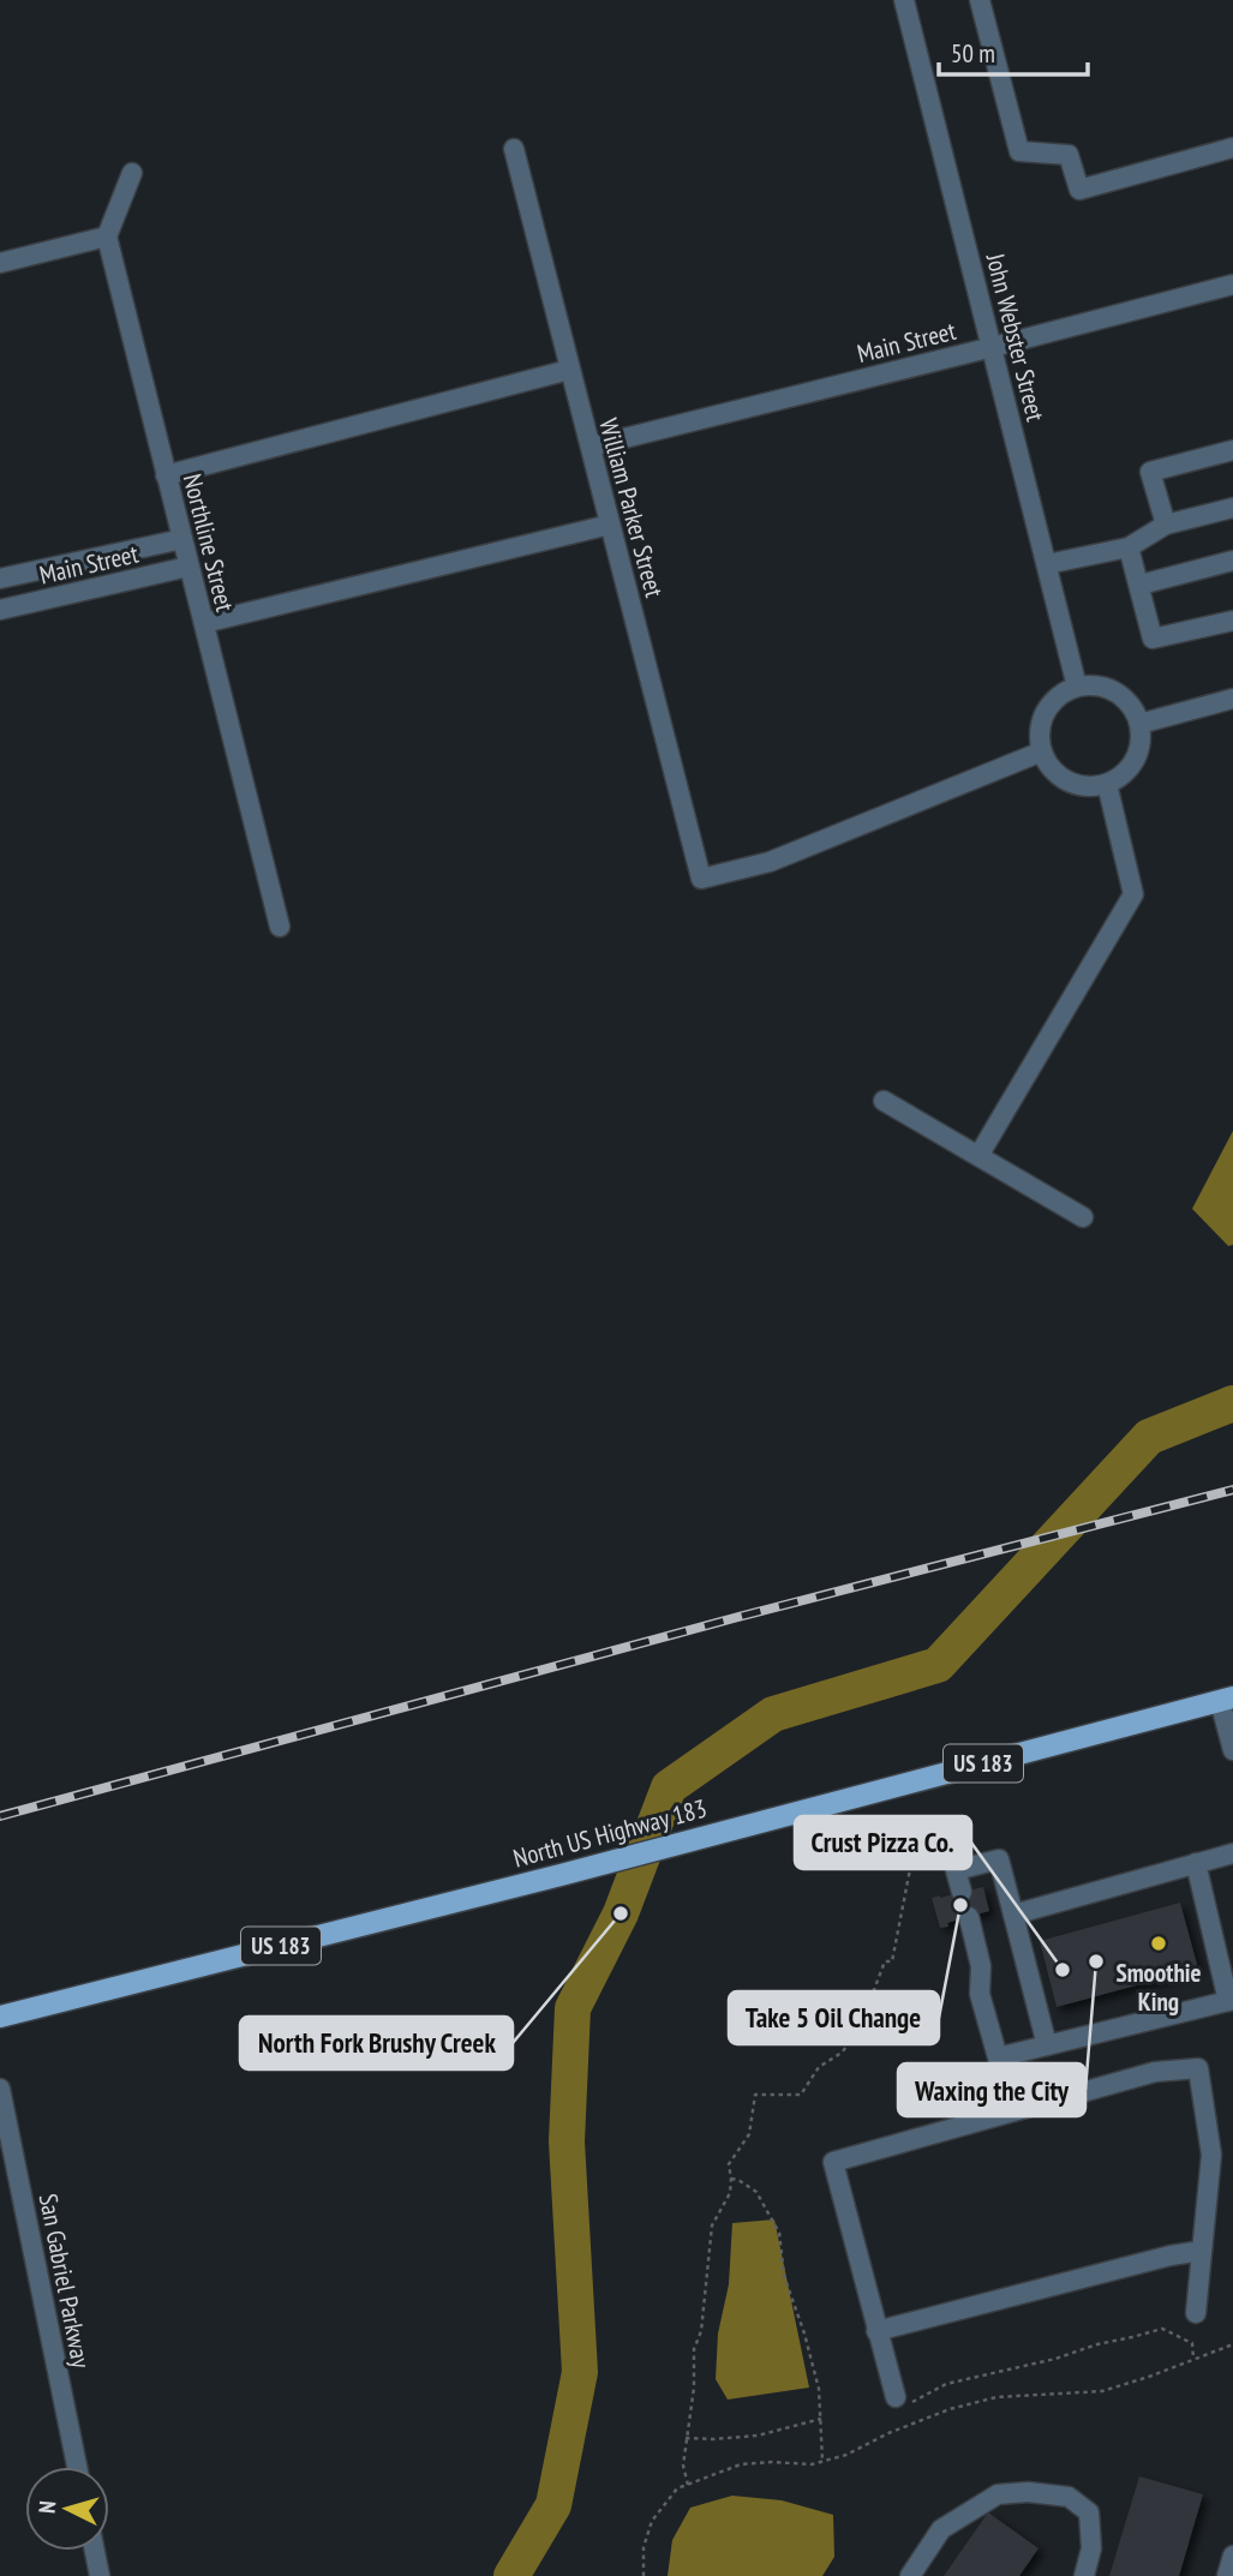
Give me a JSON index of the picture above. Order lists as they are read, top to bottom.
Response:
{
  "streets": {
    "main road": ["US 183", "North US Highway 183"],
    "street": [
      "John Webster Street",
      "Main Street",
      "William Parker Street",
      "Northline Street",
      "San Gabriel Parkway"
    ]
  },
  "crossings": [
    ["John Webster Street", "Main Street"],
    ["John Webster Street", "William Parker Street"],
    ["Main Street", "William Parker Street"],
    ["Main Street", "Northline Street"]
  ],
  "places": [
    "Take 5 Oil Change",
    "North Fork Brushy Creek",
    "Smoothie King",
    "Waxing the City",
    "Crust Pizza Co."
  ],
  "scale_bar": "50 m",
  "north": "left"
}
